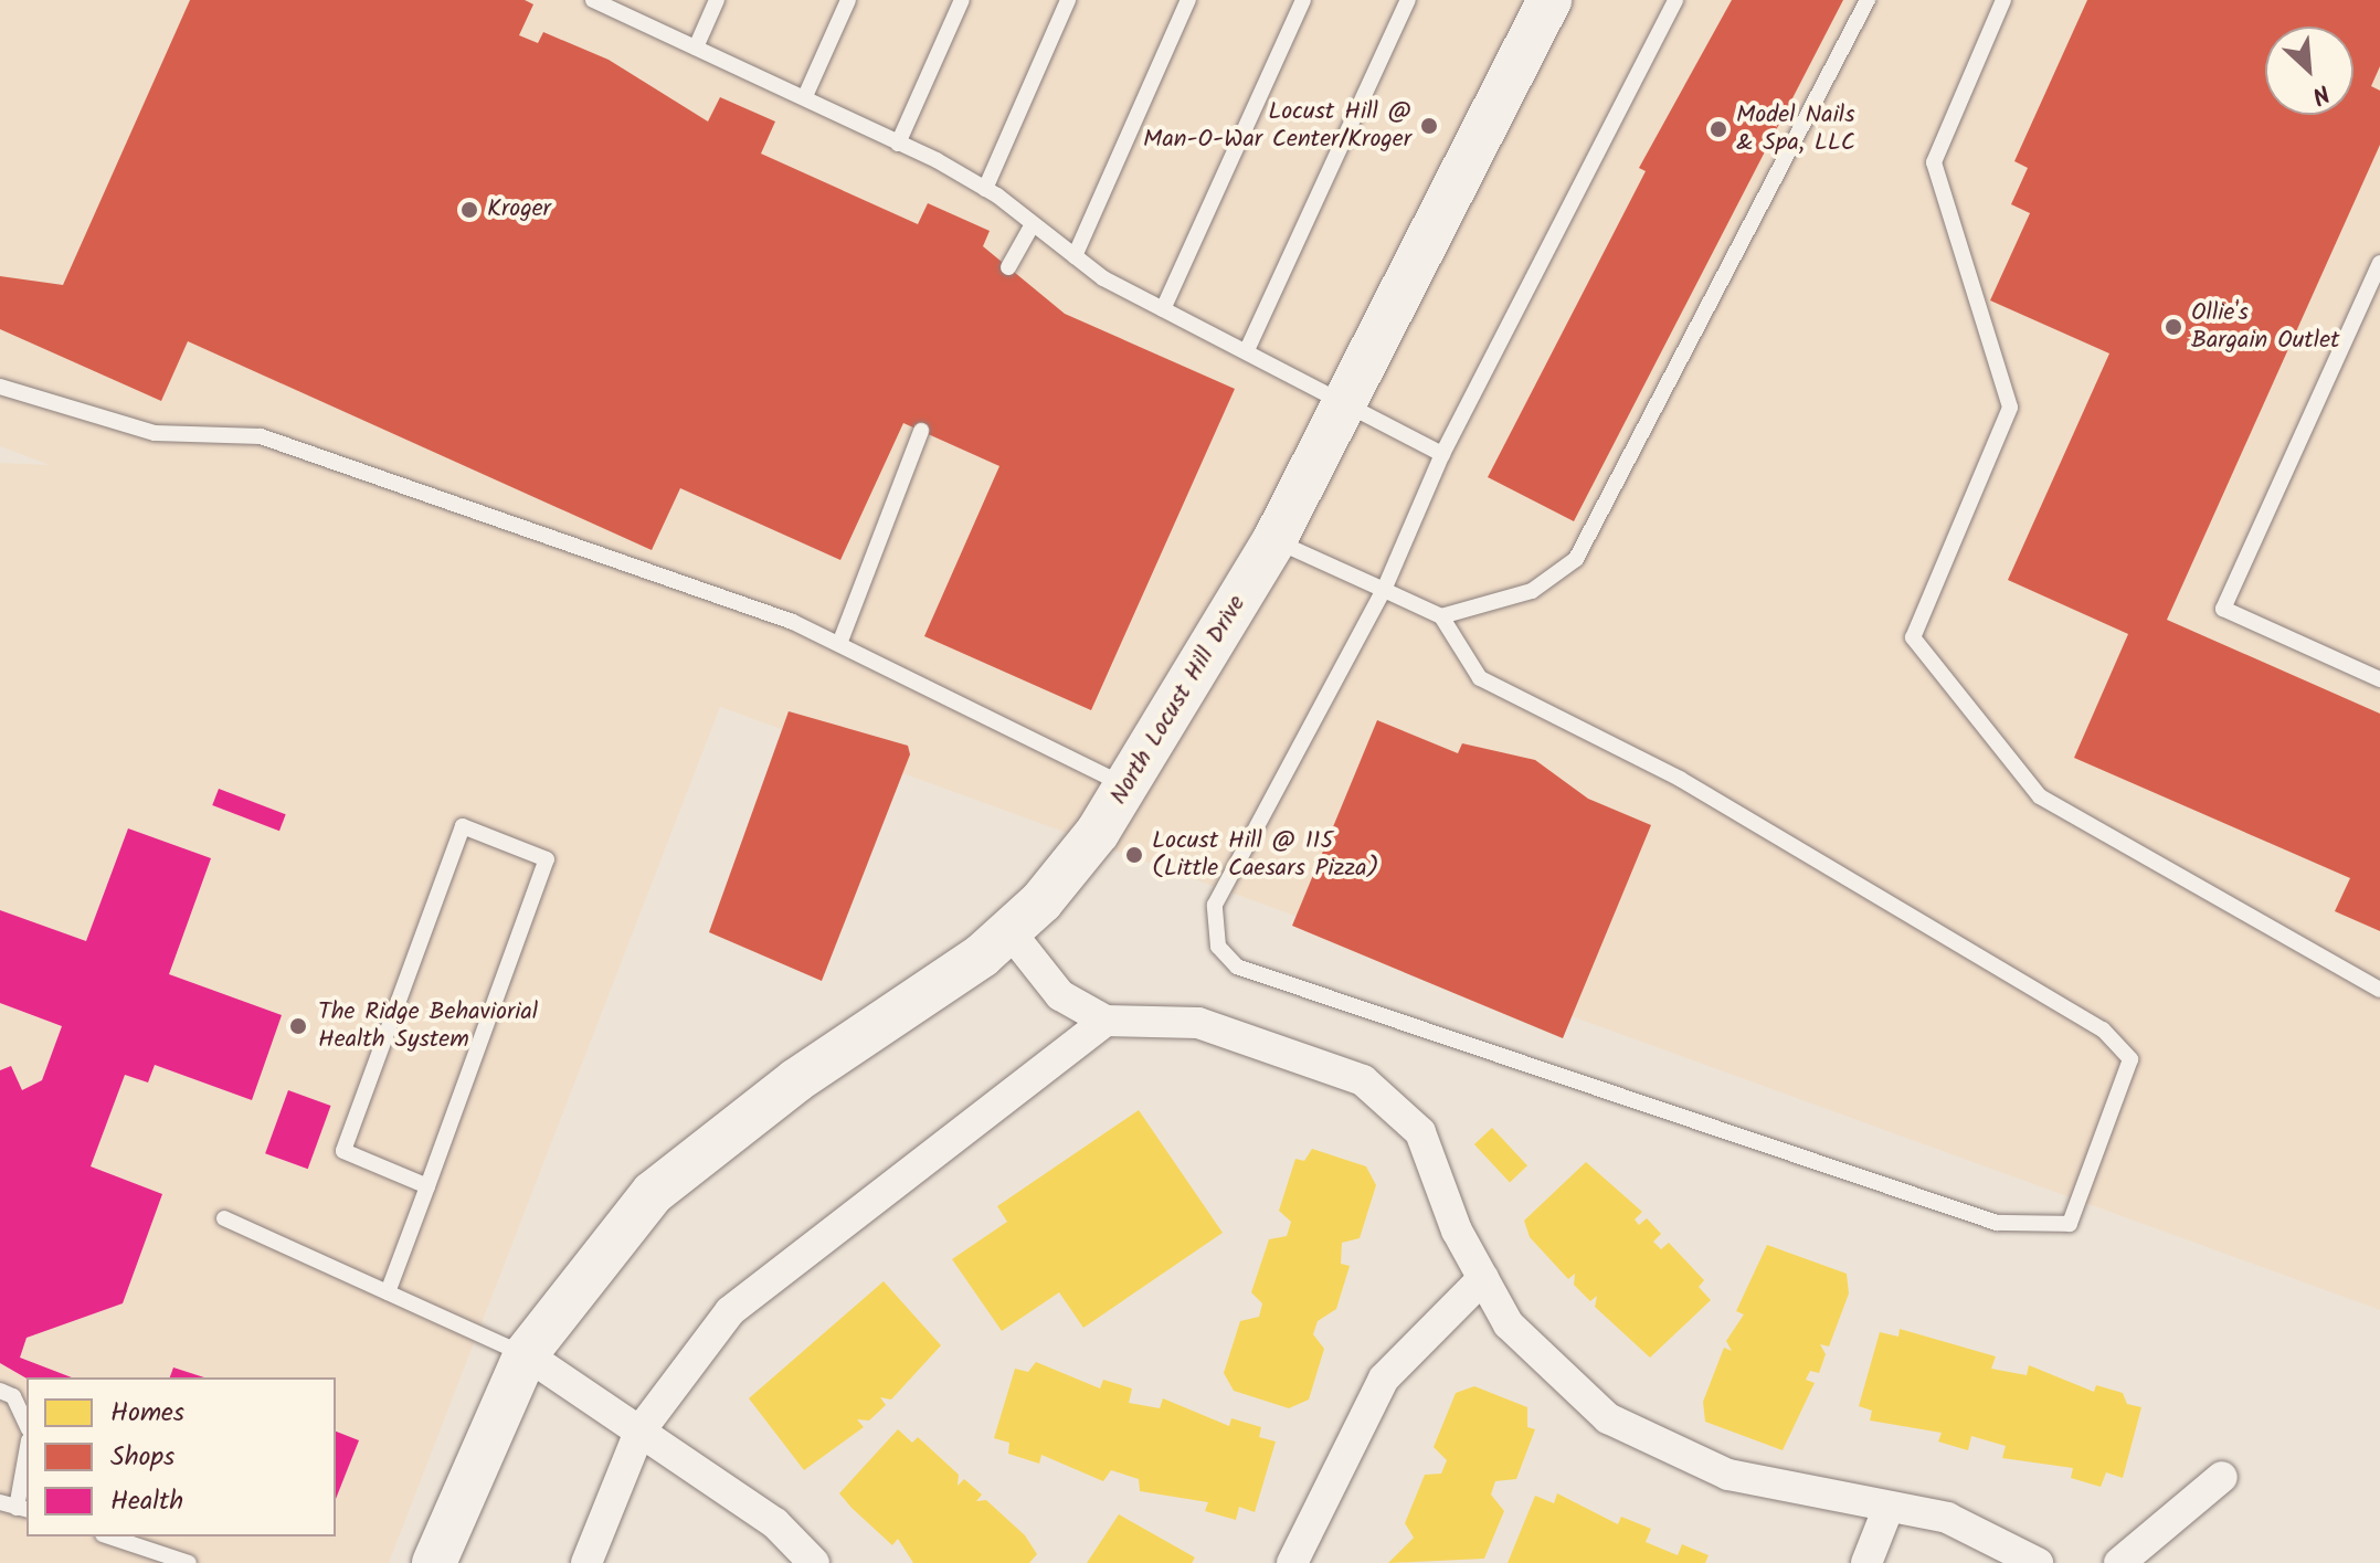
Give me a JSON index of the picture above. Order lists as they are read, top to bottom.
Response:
{
  "streets": {
    "street": ["North Locust Hill Drive"]
  },
  "places": [
    "Locust Hill @ Man-O-War Center/Kroger",
    "Model Nails & Spa, LLC",
    "Kroger",
    "Ollie's Bargain Outlet",
    "Locust Hill @ 115 (Little Caesars Pizza)",
    "The Ridge Behaviorial Health System"
  ],
  "legend": ["Homes", "Shops", "Health"],
  "north": "bottom right"
}
